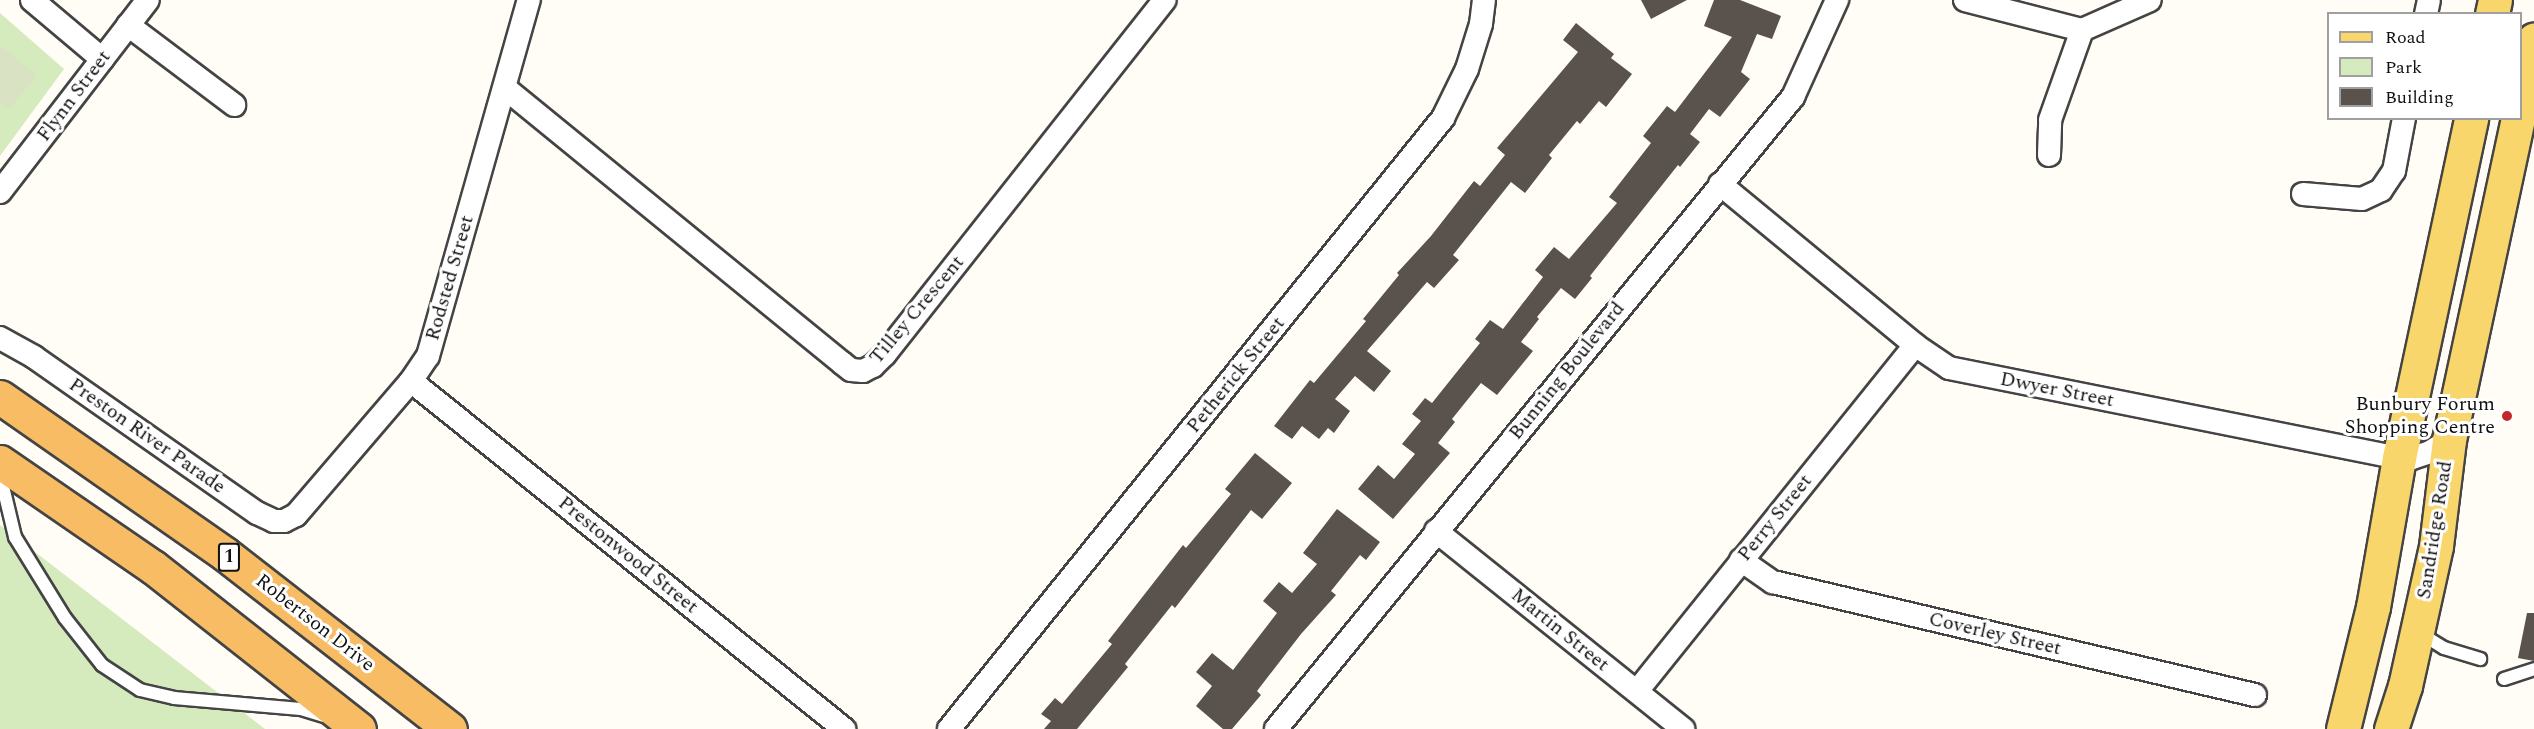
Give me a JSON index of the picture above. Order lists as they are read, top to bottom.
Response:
{
  "streets": {
    "highway": ["1", "Robertson Drive"],
    "main road": ["Sandridge Road"],
    "street": [
      "Flynn Street",
      "Rodsted Street",
      "Tilley Crescent",
      "Bunning Boulevard",
      "Petherick Street",
      "Dwyer Street",
      "Preston River Parade",
      "Perry Street",
      "Prestonwood Street",
      "Martin Street",
      "Coverley Street"
    ]
  },
  "crossings": [
    ["Rodsted Street", "Tilley Crescent"],
    ["Rodsted Street", "Preston River Parade"],
    ["Rodsted Street", "Prestonwood Street"],
    ["Bunning Boulevard", "Dwyer Street"],
    ["Bunning Boulevard", "Martin Street"],
    ["Dwyer Street", "Perry Street"],
    ["Dwyer Street", "Sandridge Road"],
    ["Perry Street", "Martin Street"],
    ["Perry Street", "Coverley Street"]
  ],
  "places": ["Bunbury Forum Shopping Centre"],
  "legend": ["Road", "Park", "Building"]
}
